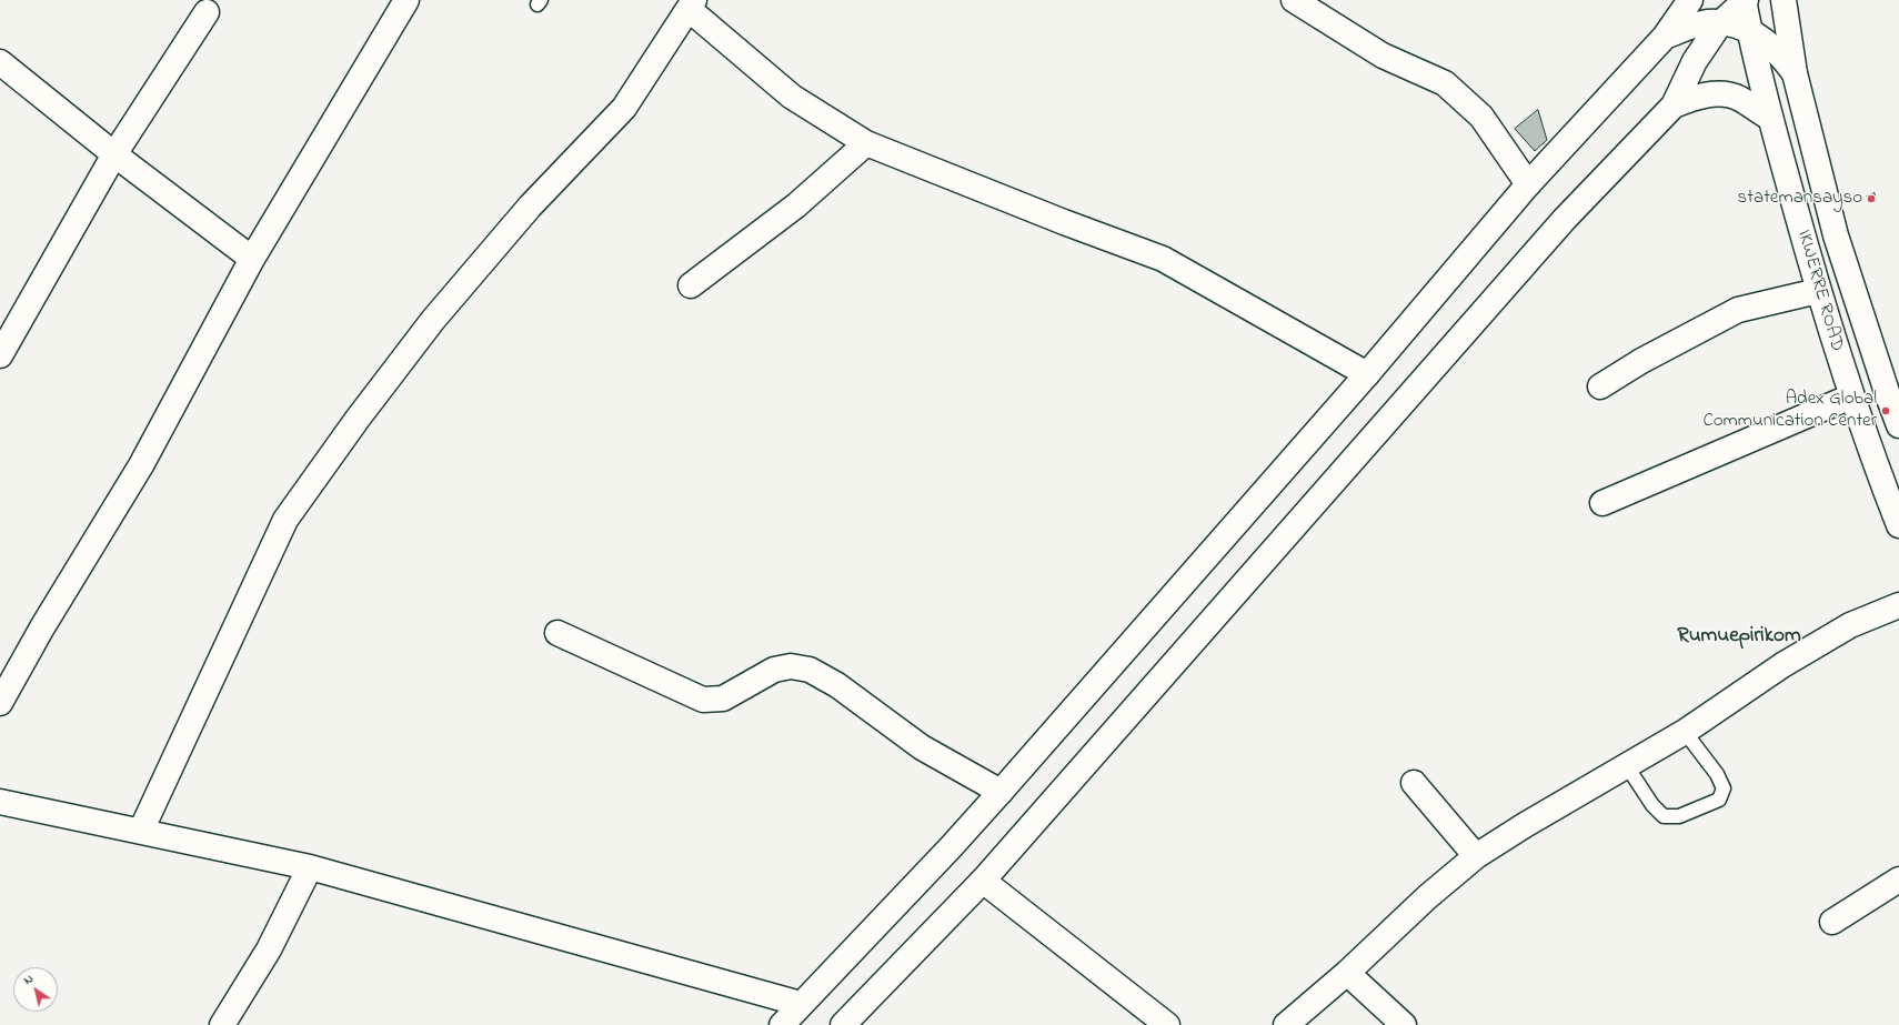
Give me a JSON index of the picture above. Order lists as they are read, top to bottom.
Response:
{
  "streets": {
    "street": ["IKWERRE ROAD"]
  },
  "districts": ["Rumuepirikom"],
  "places": ["statemansayso", "Adex Global Communication Center"],
  "north": "top left"
}
